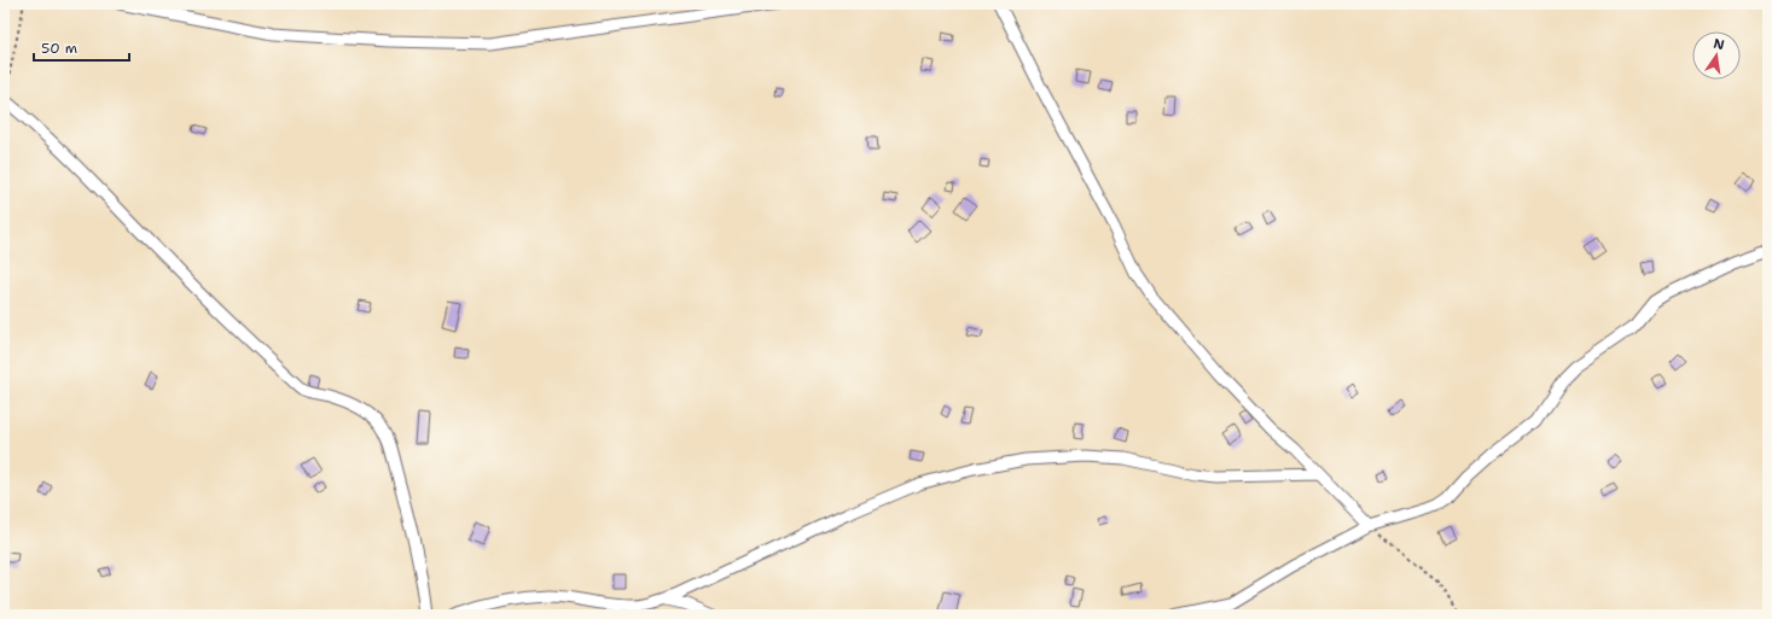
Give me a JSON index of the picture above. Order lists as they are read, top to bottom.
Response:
{
  "scale_bar": "50 m",
  "north": "top"
}
